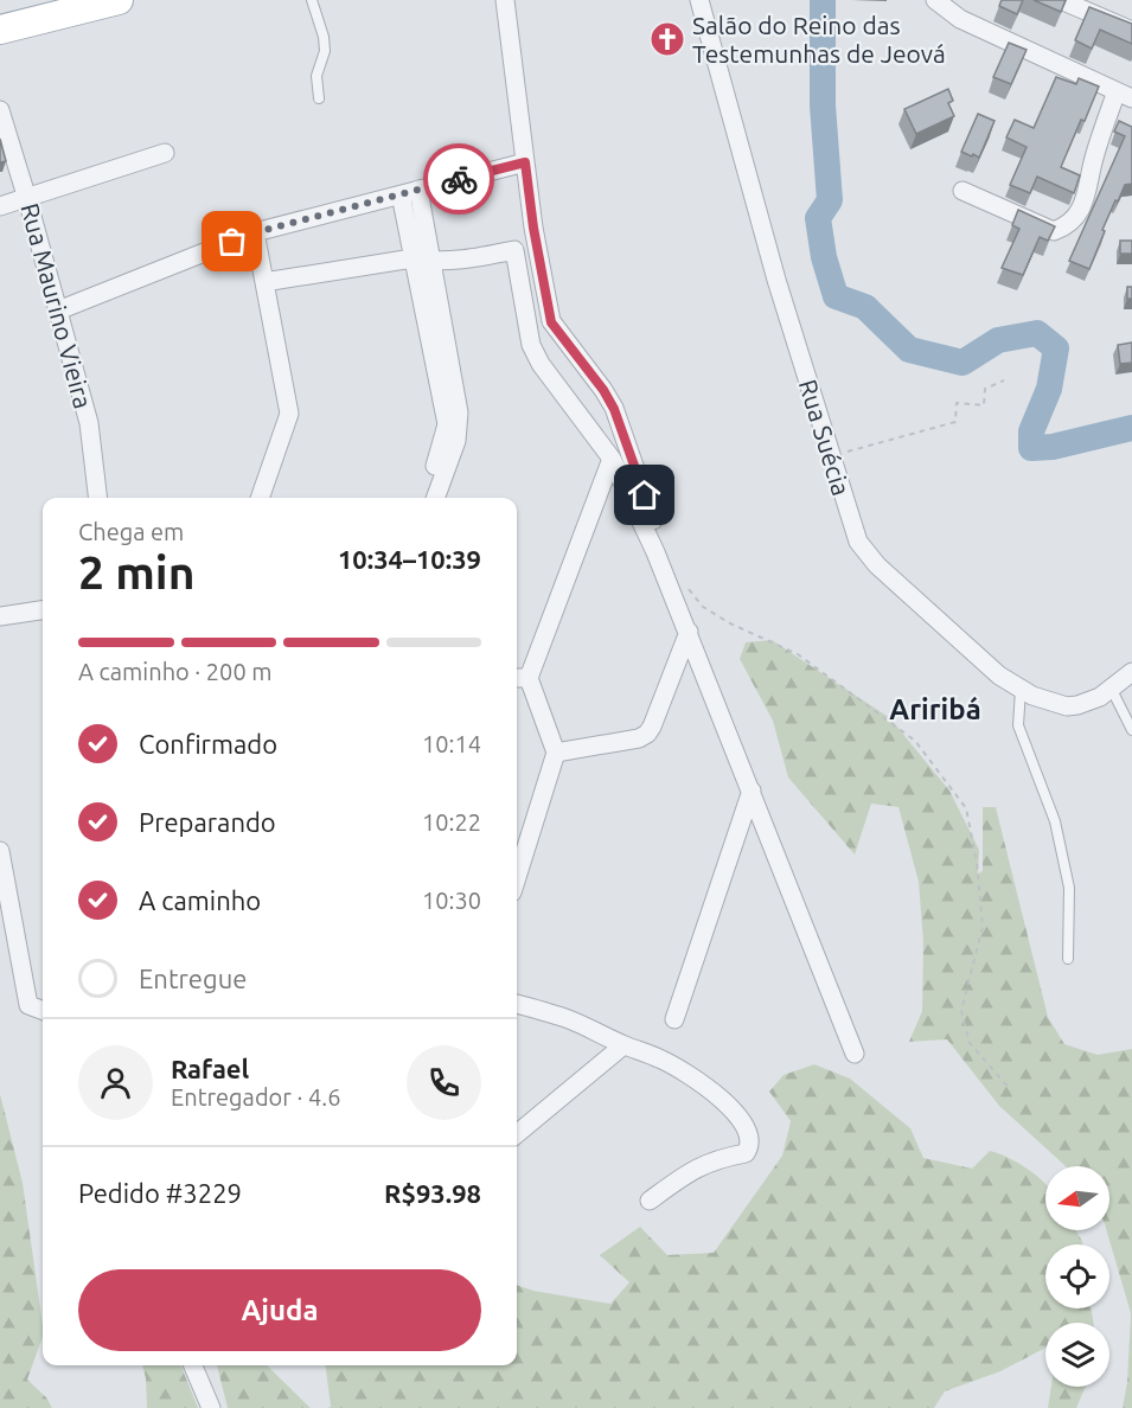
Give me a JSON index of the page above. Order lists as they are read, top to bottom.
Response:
{
  "streets": {
    "street": ["Rua Maurino Vieira", "Rua Suécia"]
  },
  "districts": ["Ariribá"],
  "places": {
    "church": ["Salão do Reino das Testemunhas de Jeová"]
  },
  "north": "left",
  "page": {
    "heading": ["2 min", "Chega em", "10:34–10:39"],
    "panel": [
      "Rafael",
      "Entregador · 4.6",
      "Pedido #3229",
      "R$93.98"
    ],
    "bar": "A caminho · 200 m",
    "list": [
      ["Confirmado", "10:14"],
      ["Preparando", "10:22"],
      ["A caminho", "10:30"],
      "Entregue"
    ],
    "buttons": "Ajuda"
  }
}
